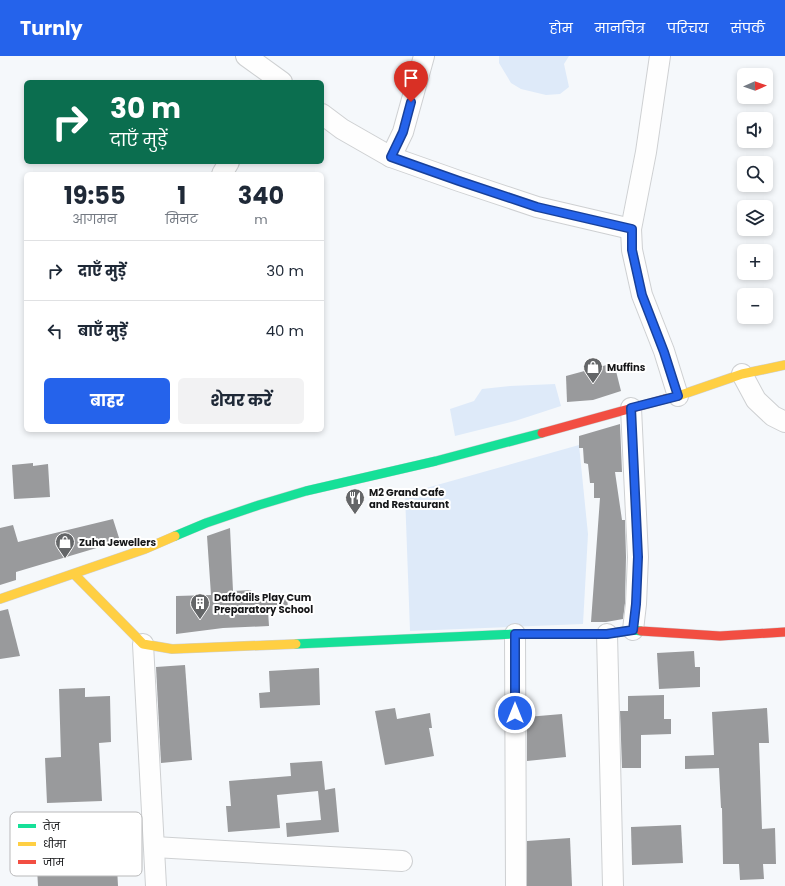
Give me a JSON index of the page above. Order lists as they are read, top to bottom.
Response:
{
  "places": {
    "shop": ["Muffins", "Zuha Jewellers"],
    "restaurant": ["M2 Grand Cafe and Restaurant"],
    "building": ["Daffodils Play Cum Preparatory School"]
  },
  "legend": ["तेज़", "धीमा", "जाम"],
  "north": "right",
  "page": {
    "header": "Turnly",
    "nav": [
      "होम",
      "मानचित्र",
      "परिचय",
      "संपर्क"
    ],
    "map_buttons": ["+", "−"],
    "turn": ["30 m", "दाएँ मुड़ें"],
    "eta": [
      "19:55",
      "आगमन",
      "1",
      "मिनट",
      "340",
      "m"
    ],
    "list": [
      {
        "name": "दाएँ मुड़ें",
        "value": "30 m"
      },
      {
        "name": "बाएँ मुड़ें",
        "value": "40 m"
      }
    ],
    "buttons": ["बाहर", "शेयर करें"]
  }
}
